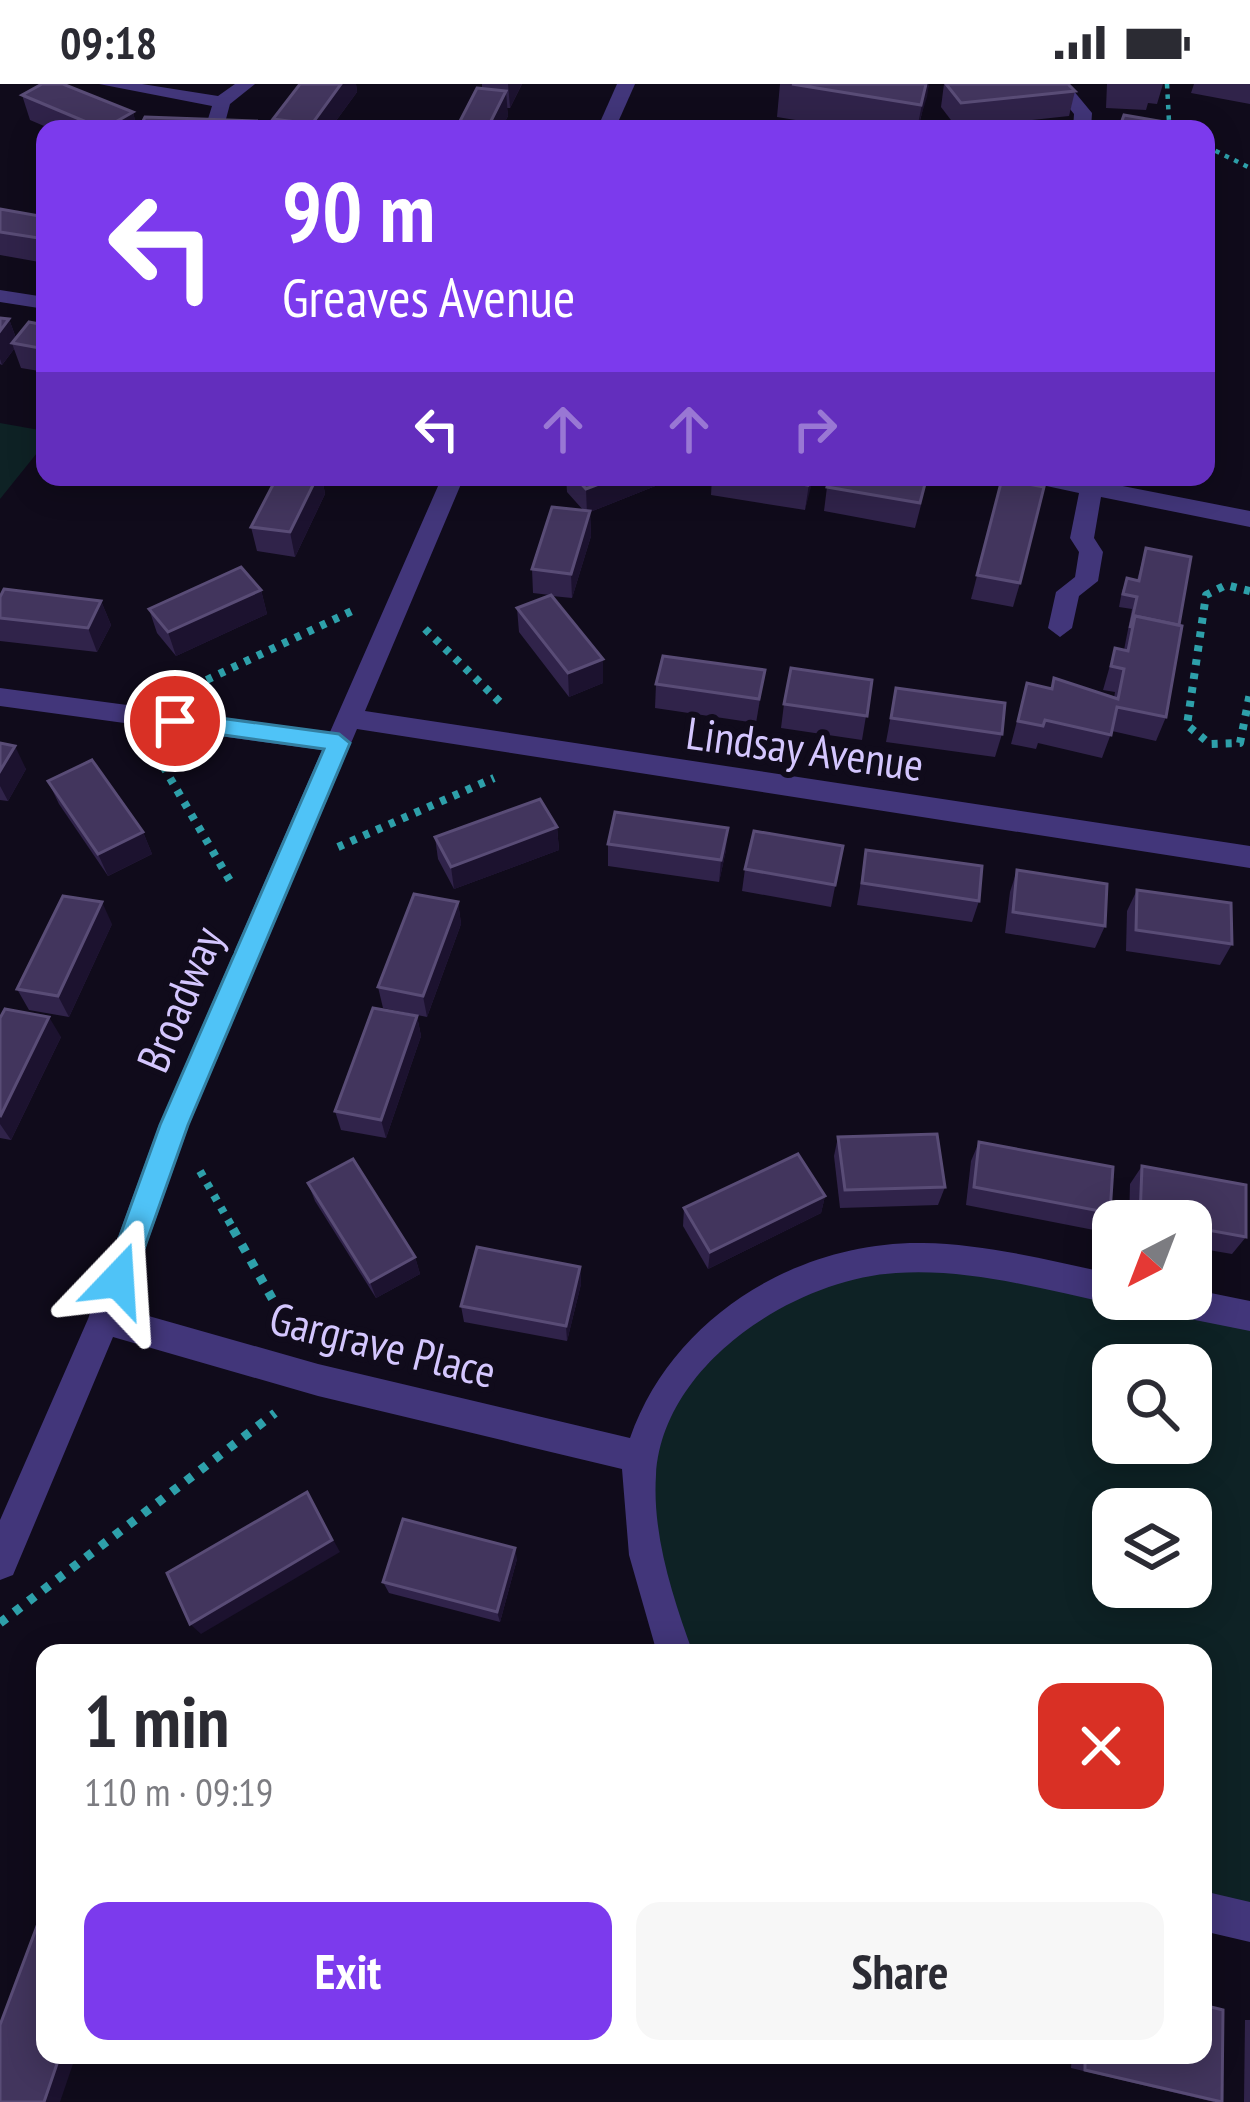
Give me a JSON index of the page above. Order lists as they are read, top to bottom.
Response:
{
  "streets": {
    "street": ["Lindsay Avenue", "Broadway", "Gargrave Place"]
  },
  "crossings": [
    ["Lindsay Avenue", "Broadway"],
    ["Broadway", "Gargrave Place"]
  ],
  "north": "bottom left",
  "page": {
    "status": "09:18",
    "turn": ["90 m", "Greaves Avenue"],
    "heading": ["1 min", "110 m · 09:19"],
    "buttons": ["Exit", "Share"]
  }
}
